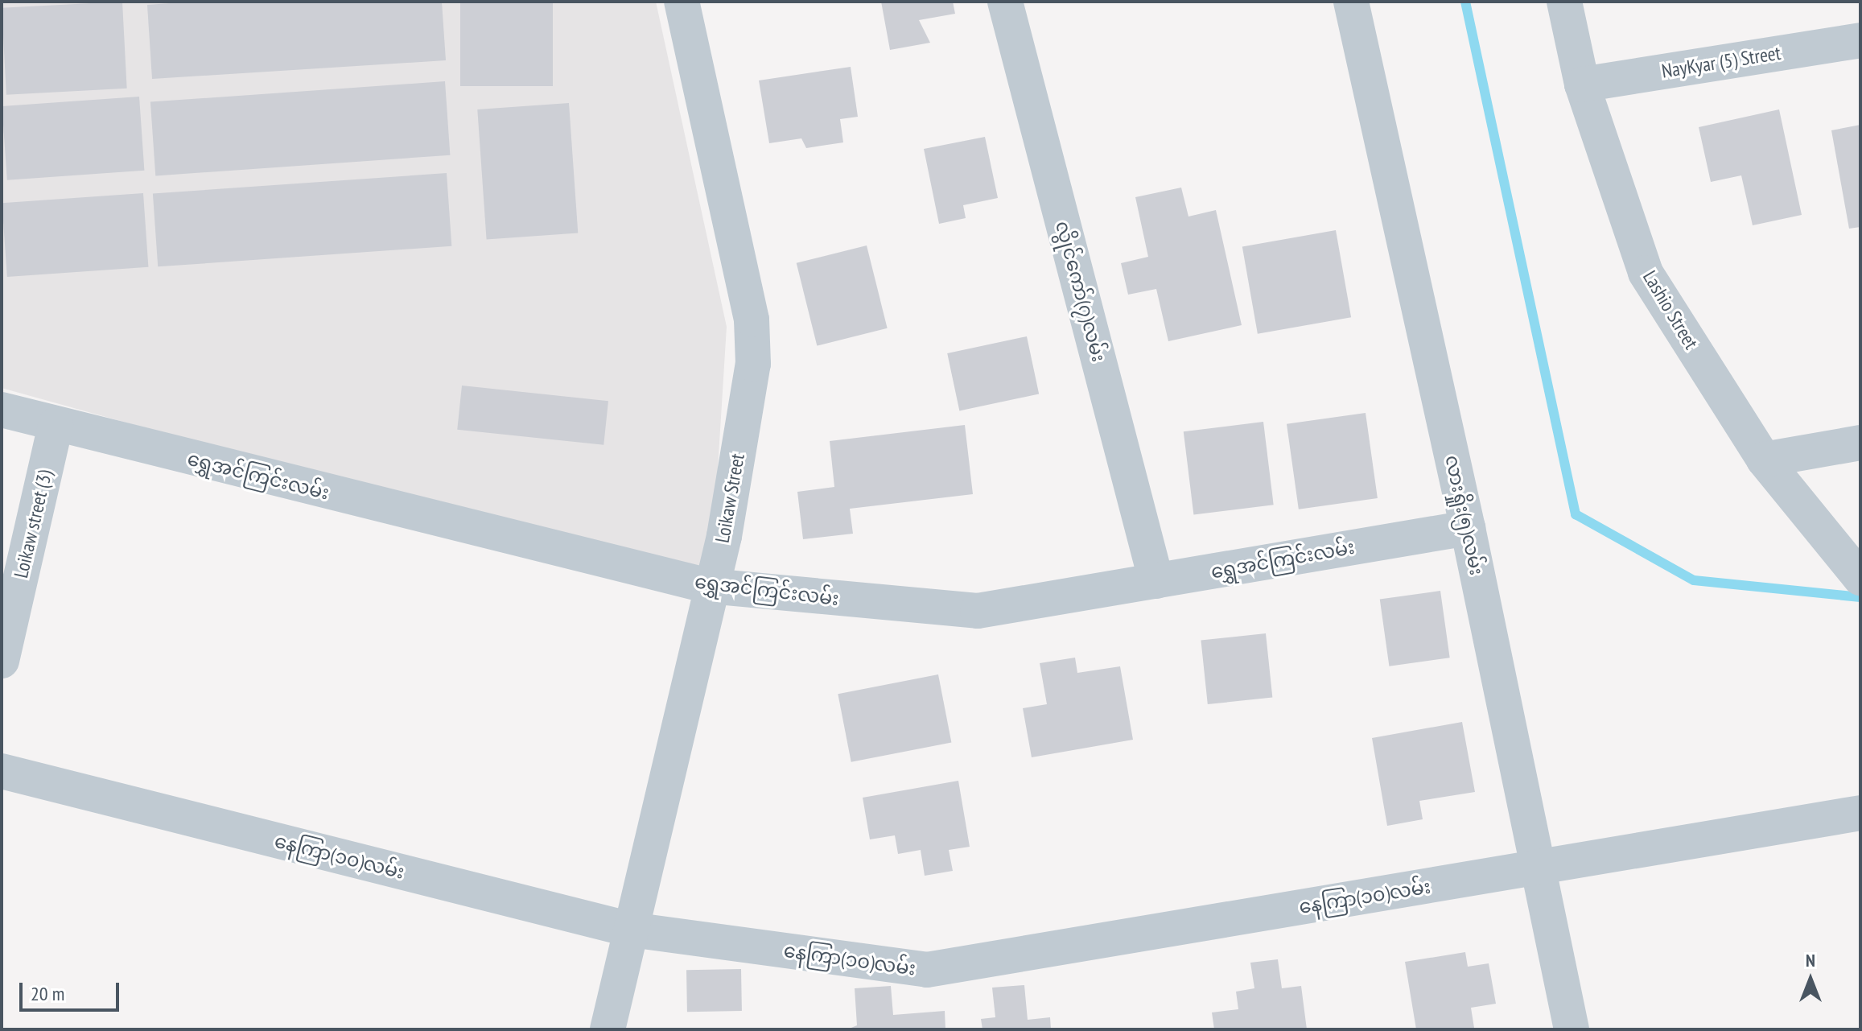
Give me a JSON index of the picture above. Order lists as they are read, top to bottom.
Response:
{
  "streets": {
    "street": [
      "NayKyar (5) Street",
      "လွိုင်ကော်(၇)လမ်း",
      "Lashio Street",
      "ရွှေအင်ကြင်းလမ်း",
      "Loikaw Street",
      "လားရှိုး(၅)လမ်း",
      "Loikaw street (3)",
      "နေကြာ(၁၀)လမ်း"
    ]
  },
  "crossings": [
    ["NayKyar (5) Street", "Lashio Street"],
    ["လွိုင်ကော်(၇)လမ်း", "ရွှေအင်ကြင်းလမ်း"],
    ["ရွှေအင်ကြင်းလမ်း", "Loikaw Street"],
    ["ရွှေအင်ကြင်းလမ်း", "လားရှိုး(၅)လမ်း"],
    ["ရွှေအင်ကြင်းလမ်း", "Loikaw street (3)"],
    ["Loikaw Street", "နေကြာ(၁၀)လမ်း"],
    ["လားရှိုး(၅)လမ်း", "နေကြာ(၁၀)လမ်း"]
  ],
  "scale_bar": "20 m",
  "north": "top"
}
